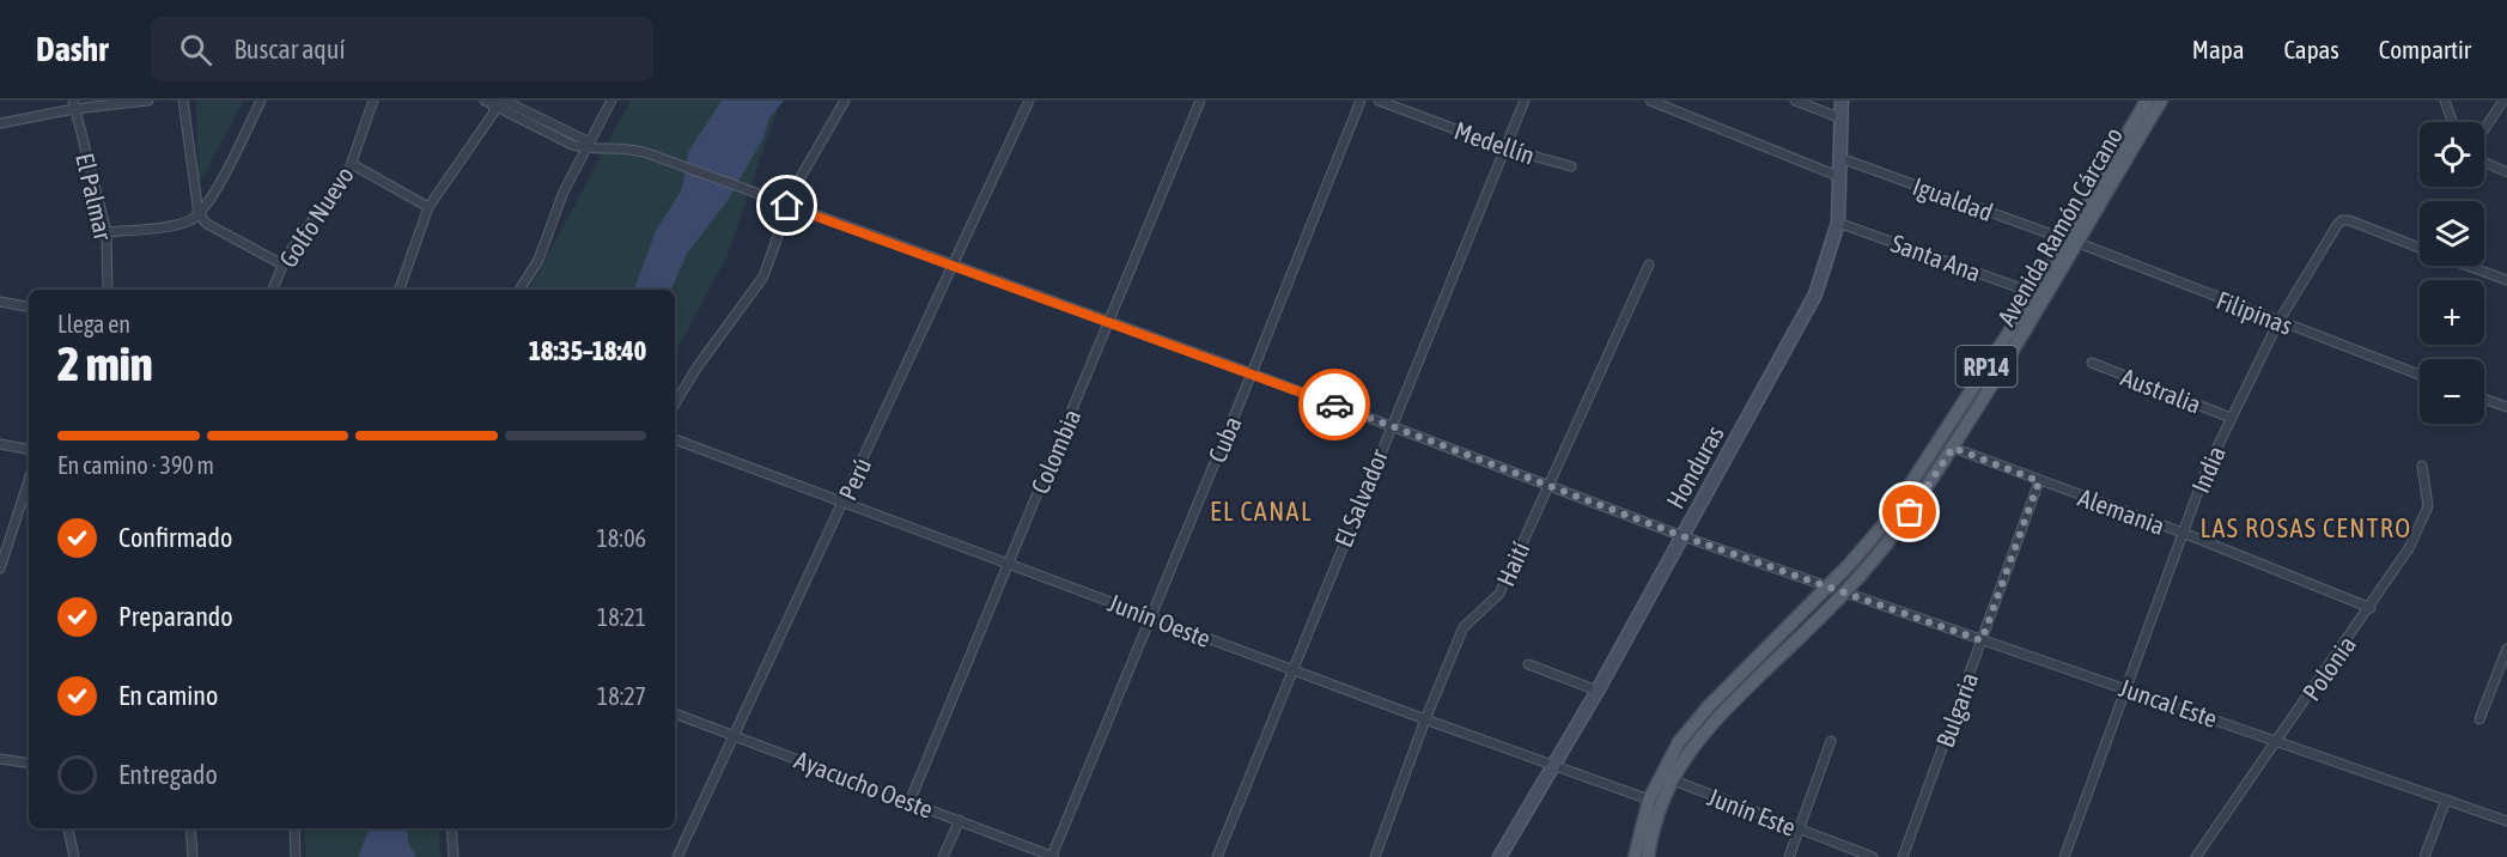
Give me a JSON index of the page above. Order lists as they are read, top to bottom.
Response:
{
  "streets": {
    "main road": ["Avenida Ramón Cárcano", "RP14", "Honduras"],
    "street": [
      "Medellín",
      "El Palmar",
      "Igualdad",
      "Golfo Nuevo",
      "Santa Ana",
      "Filipinas",
      "Australia",
      "Cuba",
      "Colombia",
      "India",
      "Perú",
      "El Salvador",
      "Alemania",
      "Haití",
      "Junín Oeste",
      "Polonia",
      "Juncal Este",
      "Bulgaria",
      "Ayacucho Oeste",
      "Junín Este"
    ]
  },
  "crossings": [
    ["Medellín", "El Salvador"],
    ["Igualdad", "Avenida Ramón Cárcano"],
    ["Igualdad", "Filipinas"],
    ["Igualdad", "RP14"],
    ["Igualdad", "Honduras"],
    ["Avenida Ramón Cárcano", "Santa Ana"],
    ["Avenida Ramón Cárcano", "Filipinas"],
    ["Avenida Ramón Cárcano", "RP14"],
    ["Avenida Ramón Cárcano", "Alemania"],
    ["Avenida Ramón Cárcano", "Junín Oeste"],
    ["Avenida Ramón Cárcano", "Juncal Este"],
    ["Avenida Ramón Cárcano", "Junín Este"],
    ["Santa Ana", "RP14"],
    ["Santa Ana", "Honduras"],
    ["Filipinas", "RP14"],
    ["Filipinas", "India"],
    ["Australia", "India"],
    ["Cuba", "Junín Oeste"],
    ["Cuba", "Juncal Este"],
    ["Cuba", "Ayacucho Oeste"],
    ["Colombia", "Junín Oeste"],
    ["Colombia", "Juncal Este"],
    ["Colombia", "Ayacucho Oeste"],
    ["Honduras", "Junín Oeste"],
    ["Honduras", "Juncal Este"],
    ["India", "Alemania"],
    ["India", "Juncal Este"],
    ["Perú", "Junín Oeste"],
    ["Perú", "Juncal Este"],
    ["Perú", "Ayacucho Oeste"],
    ["El Salvador", "Junín Oeste"],
    ["El Salvador", "Juncal Este"],
    ["Alemania", "Polonia"],
    ["Alemania", "Bulgaria"],
    ["Haití", "Junín Oeste"],
    ["Haití", "Juncal Este"],
    ["Polonia", "Juncal Este"],
    ["Juncal Este", "Bulgaria"]
  ],
  "districts": ["EL CANAL", "LAS ROSAS CENTRO"],
  "page": {
    "header": "Dashr",
    "search": "Buscar aquí",
    "nav": ["Mapa", "Capas", "Compartir"],
    "map_buttons": ["+", "−"],
    "heading": ["2 min", "Llega en", "18:35–18:40"],
    "bar": "En camino · 390 m",
    "list": [
      ["Confirmado", "18:06"],
      ["Preparando", "18:21"],
      ["En camino", "18:27"],
      "Entregado"
    ]
  }
}
